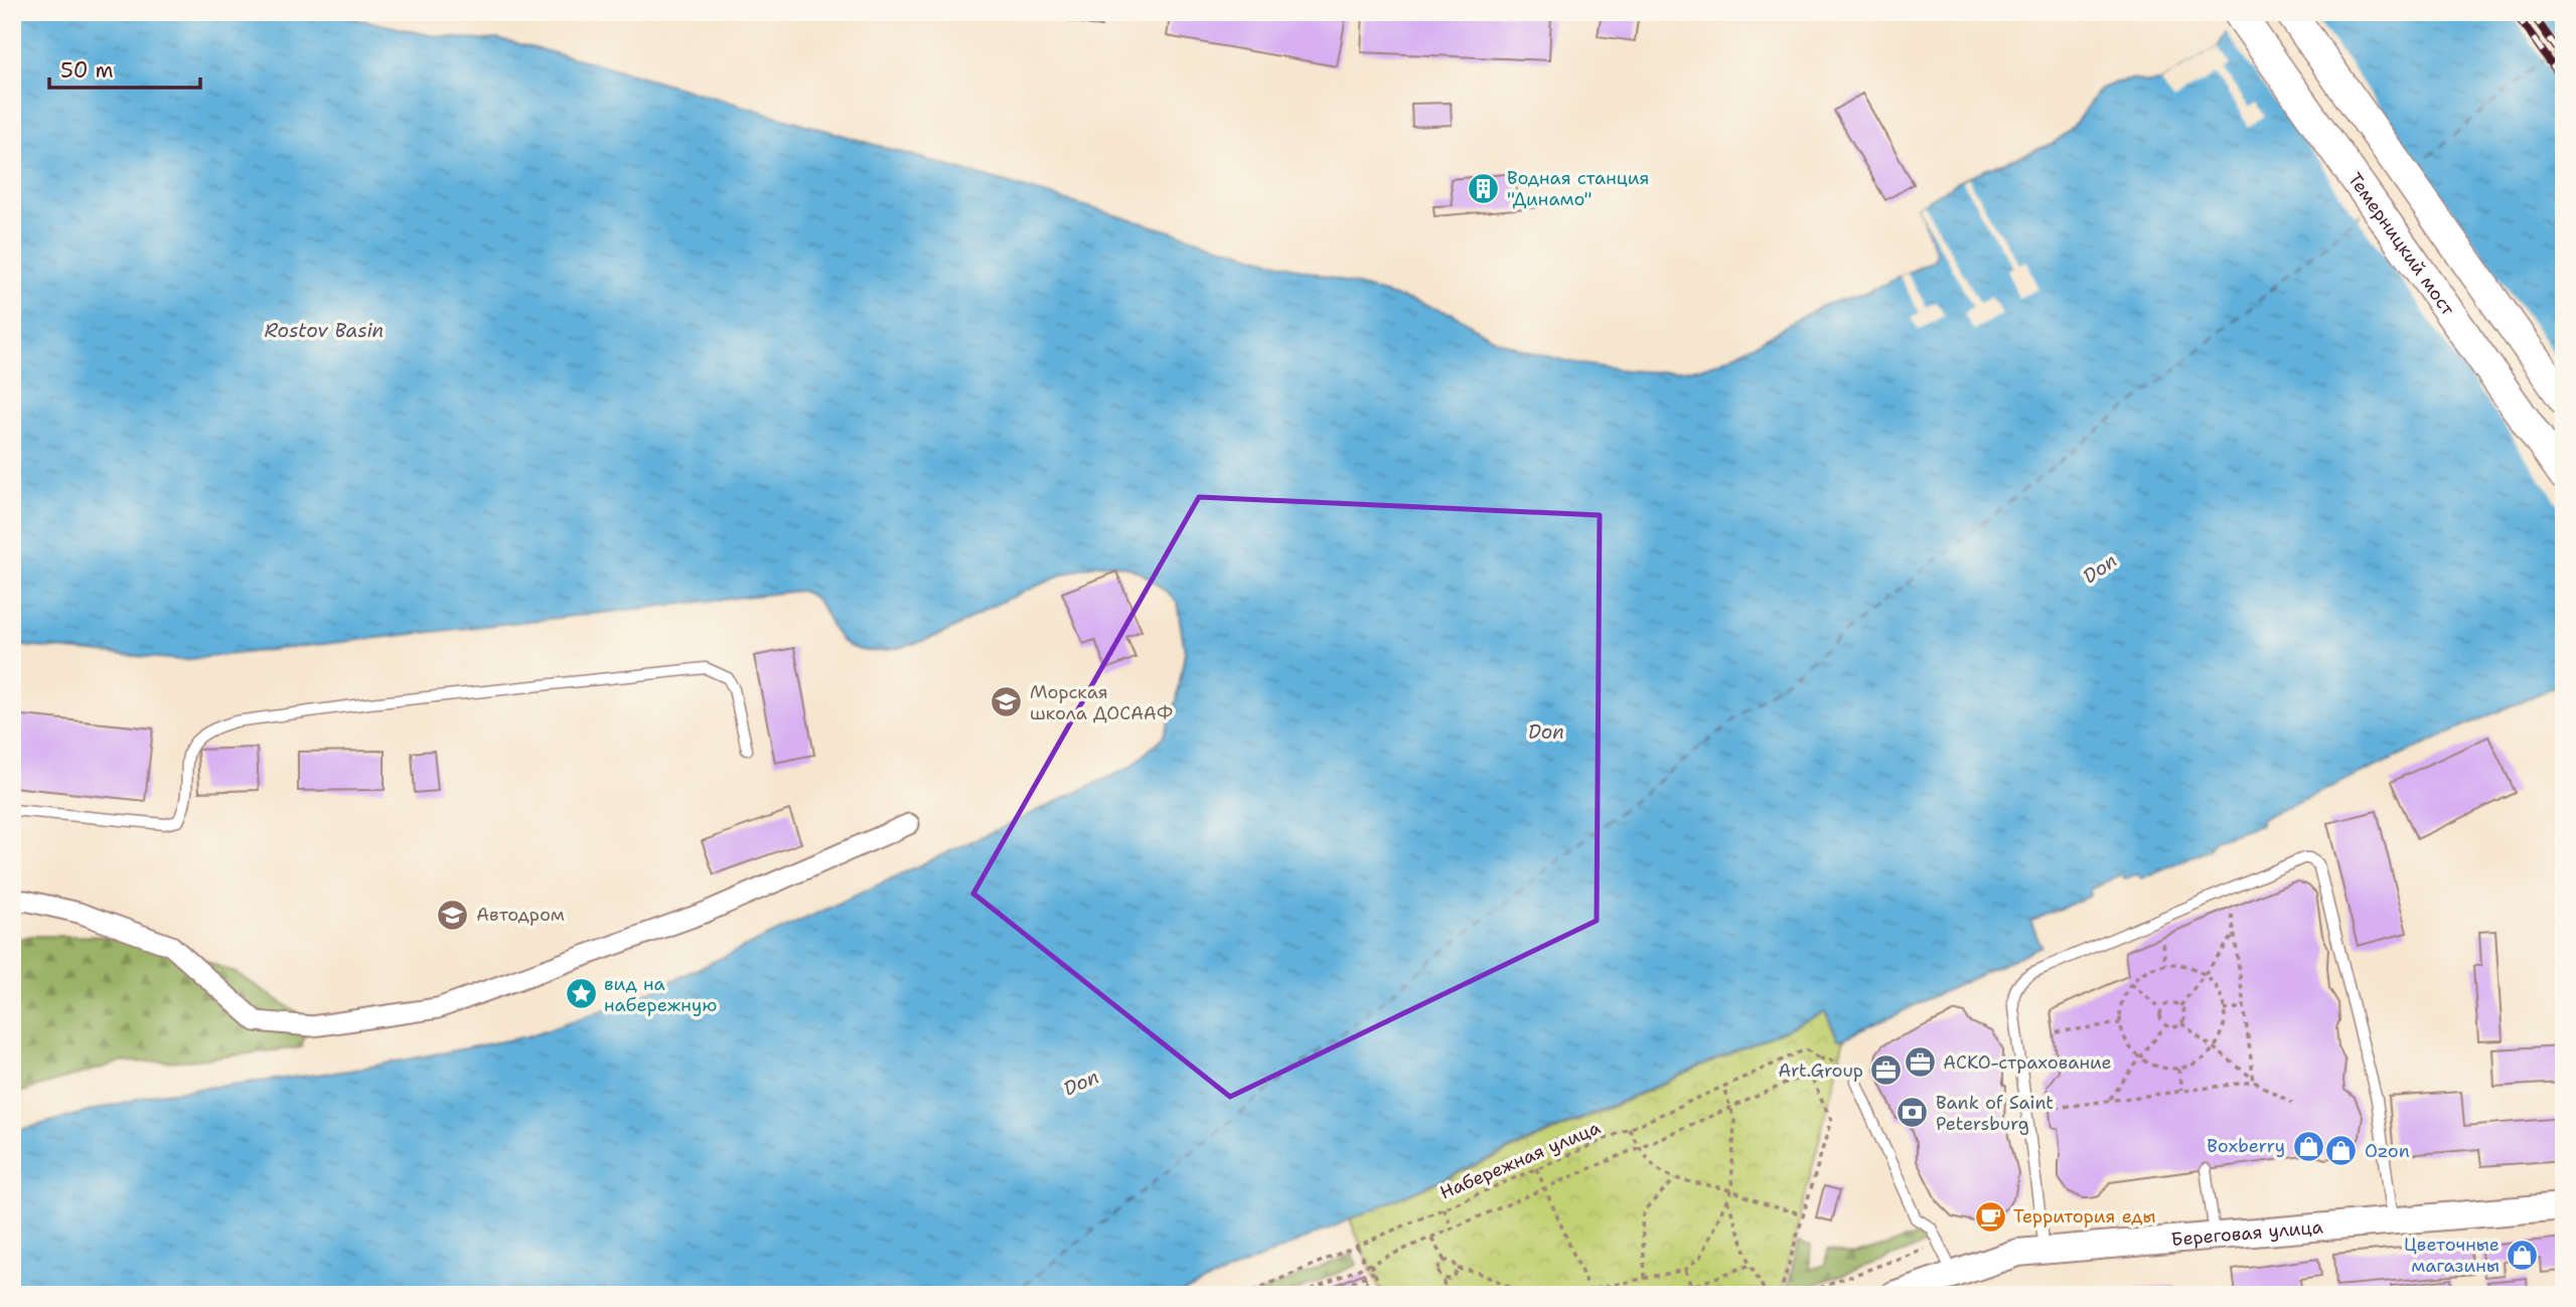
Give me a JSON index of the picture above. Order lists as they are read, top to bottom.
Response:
{
  "streets": {
    "main road": ["Темерницкий мост", "Береговая улица"],
    "path": ["Набережная улица"]
  },
  "water": ["Rostov Basin", "Don"],
  "places": {
    "building": ["Водная станция \"Динамо\""],
    "school or university": ["Морская школа ДОСААФ", "Автодром"],
    "place": ["вид на набережную"],
    "office": ["АСКО-страхование", "Art.Group"],
    "bank": ["Bank of Saint Petersburg"],
    "shop": ["Boxberry", "Ozon", "Цветочные магазины"],
    "cafe": ["Территория еды"]
  },
  "scale_bar": "50 m"
}
